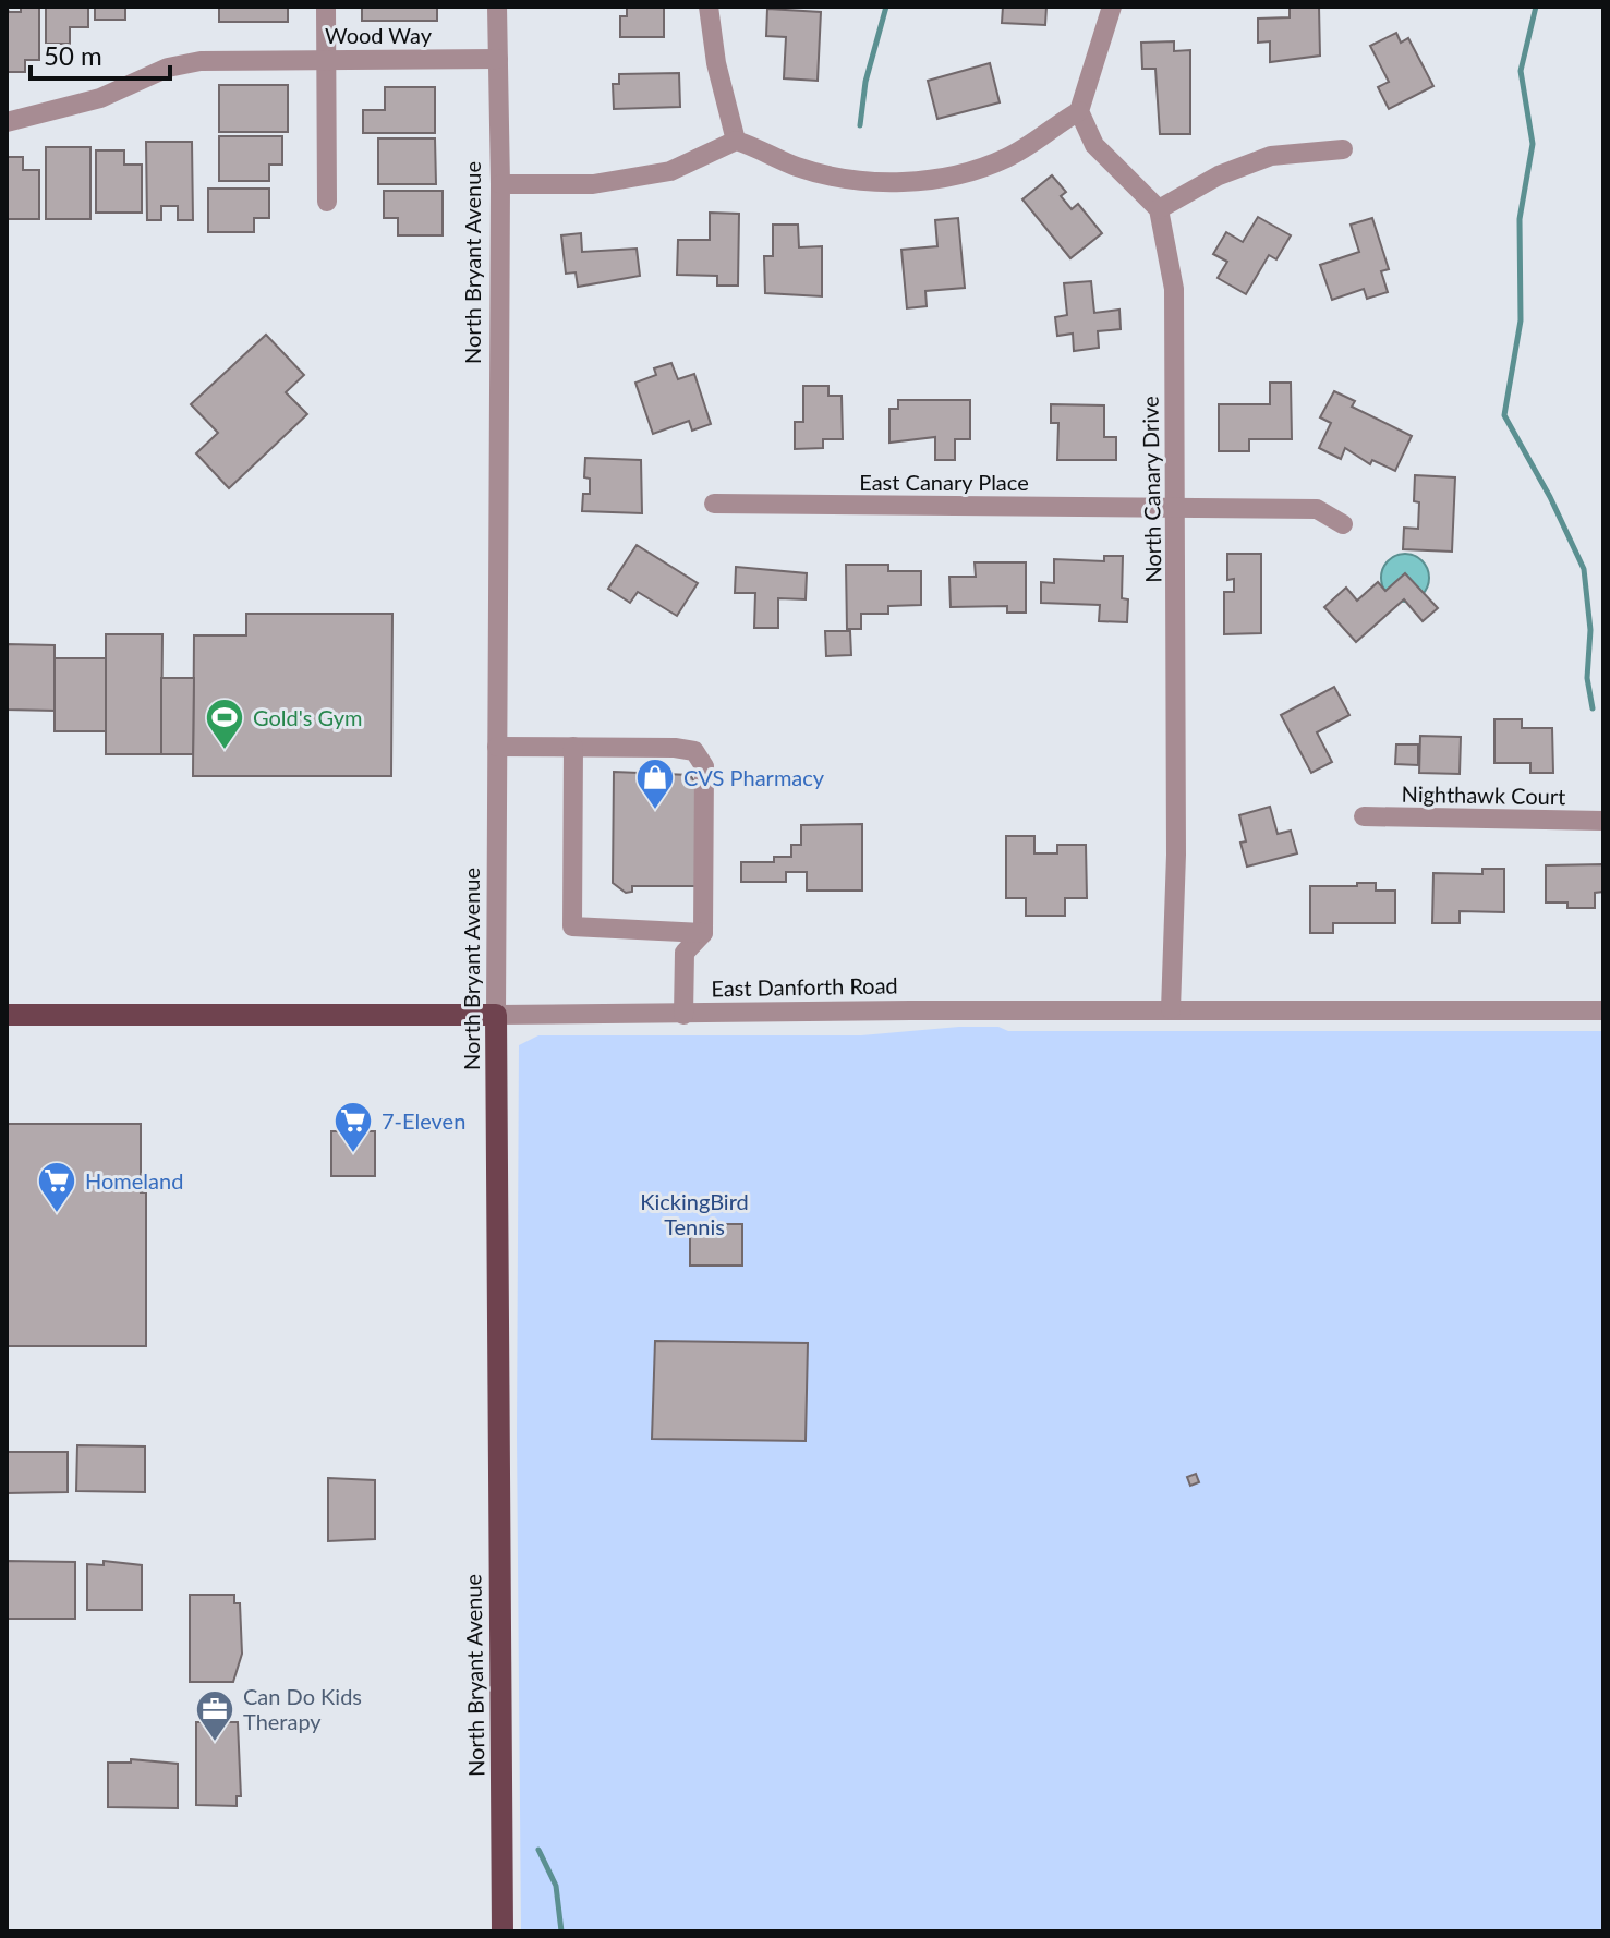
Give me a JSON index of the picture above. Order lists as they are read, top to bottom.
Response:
{
  "streets": {
    "main road": ["North Bryant Avenue", "East Danforth Road"],
    "street": [
      "Wood Way",
      "East Canary Place",
      "North Canary Drive",
      "Nighthawk Court"
    ]
  },
  "crossings": [
    ["Wood Way", "North Bryant Avenue"],
    ["North Bryant Avenue", "East Danforth Road"],
    ["East Canary Place", "North Canary Drive"],
    ["North Canary Drive", "East Danforth Road"]
  ],
  "parks": ["KickingBird Tennis"],
  "places": {
    "sports": ["Gold's Gym"],
    "shop": ["CVS Pharmacy"],
    "supermarket": ["7-Eleven", "Homeland"],
    "office": ["Can Do Kids Therapy"]
  },
  "scale_bar": "50 m"
}
